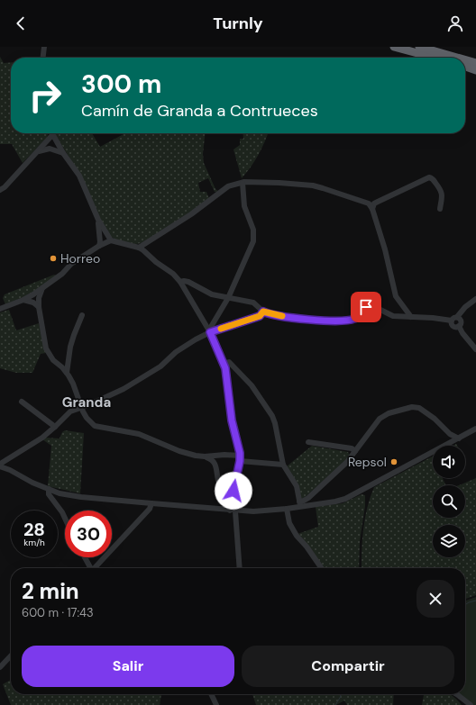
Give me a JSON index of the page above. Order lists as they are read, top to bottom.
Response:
{
  "districts": ["Granda"],
  "places": ["Horreo", "Repsol"],
  "page": {
    "header": "Turnly",
    "turn": ["300 m", "Camín de Granda a Contrueces"],
    "speed": "28 km/h",
    "limit": "30",
    "heading": ["2 min", "600 m · 17:43"],
    "buttons": ["Salir", "Compartir"]
  }
}
